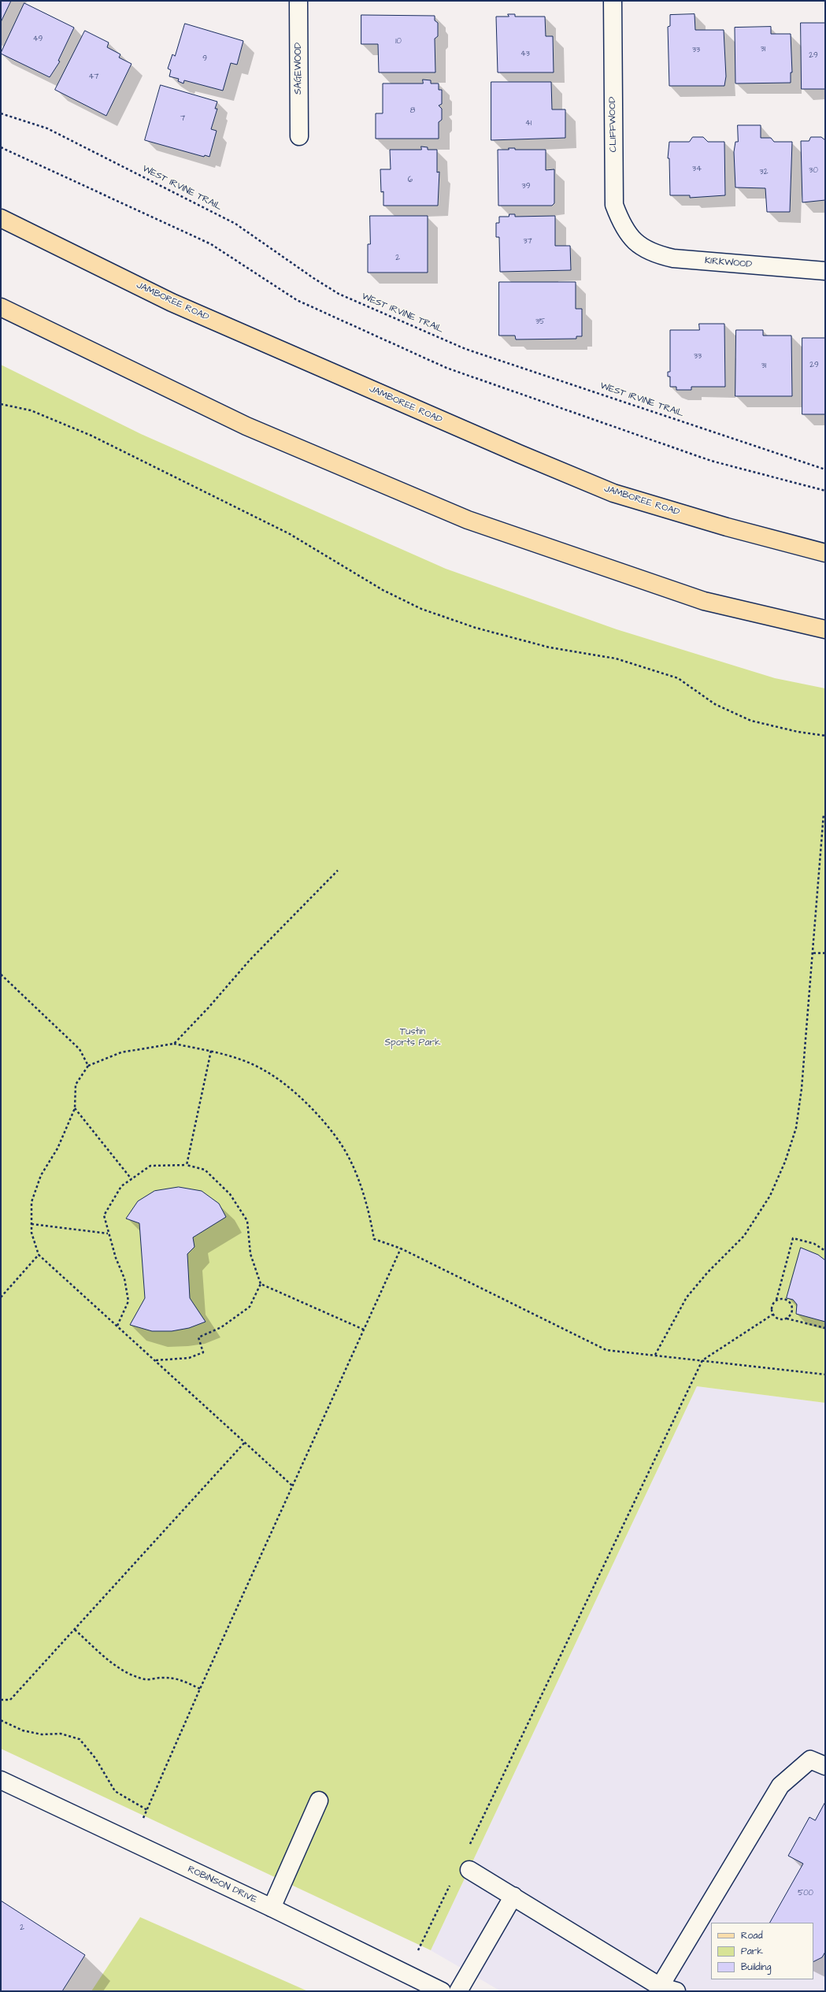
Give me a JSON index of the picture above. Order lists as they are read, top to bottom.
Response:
{
  "streets": {
    "main road": ["JAMBOREE ROAD"],
    "street": [
      "SAGEWOOD",
      "CLIFFWOOD",
      "KIRKWOOD",
      "ROBINSON DRIVE"
    ],
    "path": ["WEST IRVINE TRAIL"]
  },
  "crossings": [
    ["CLIFFWOOD", "KIRKWOOD"]
  ],
  "parks": ["Tustin Sports Park"],
  "house_numbers": [
    "49",
    "10",
    "31",
    "33",
    "43",
    "29",
    "9",
    "47",
    "8",
    "7",
    "41",
    "34",
    "30",
    "32",
    "6",
    "39",
    "37",
    "2",
    "35",
    "33",
    "29",
    "31",
    "500",
    "2"
  ],
  "legend": ["Road", "Park", "Building"]
}
